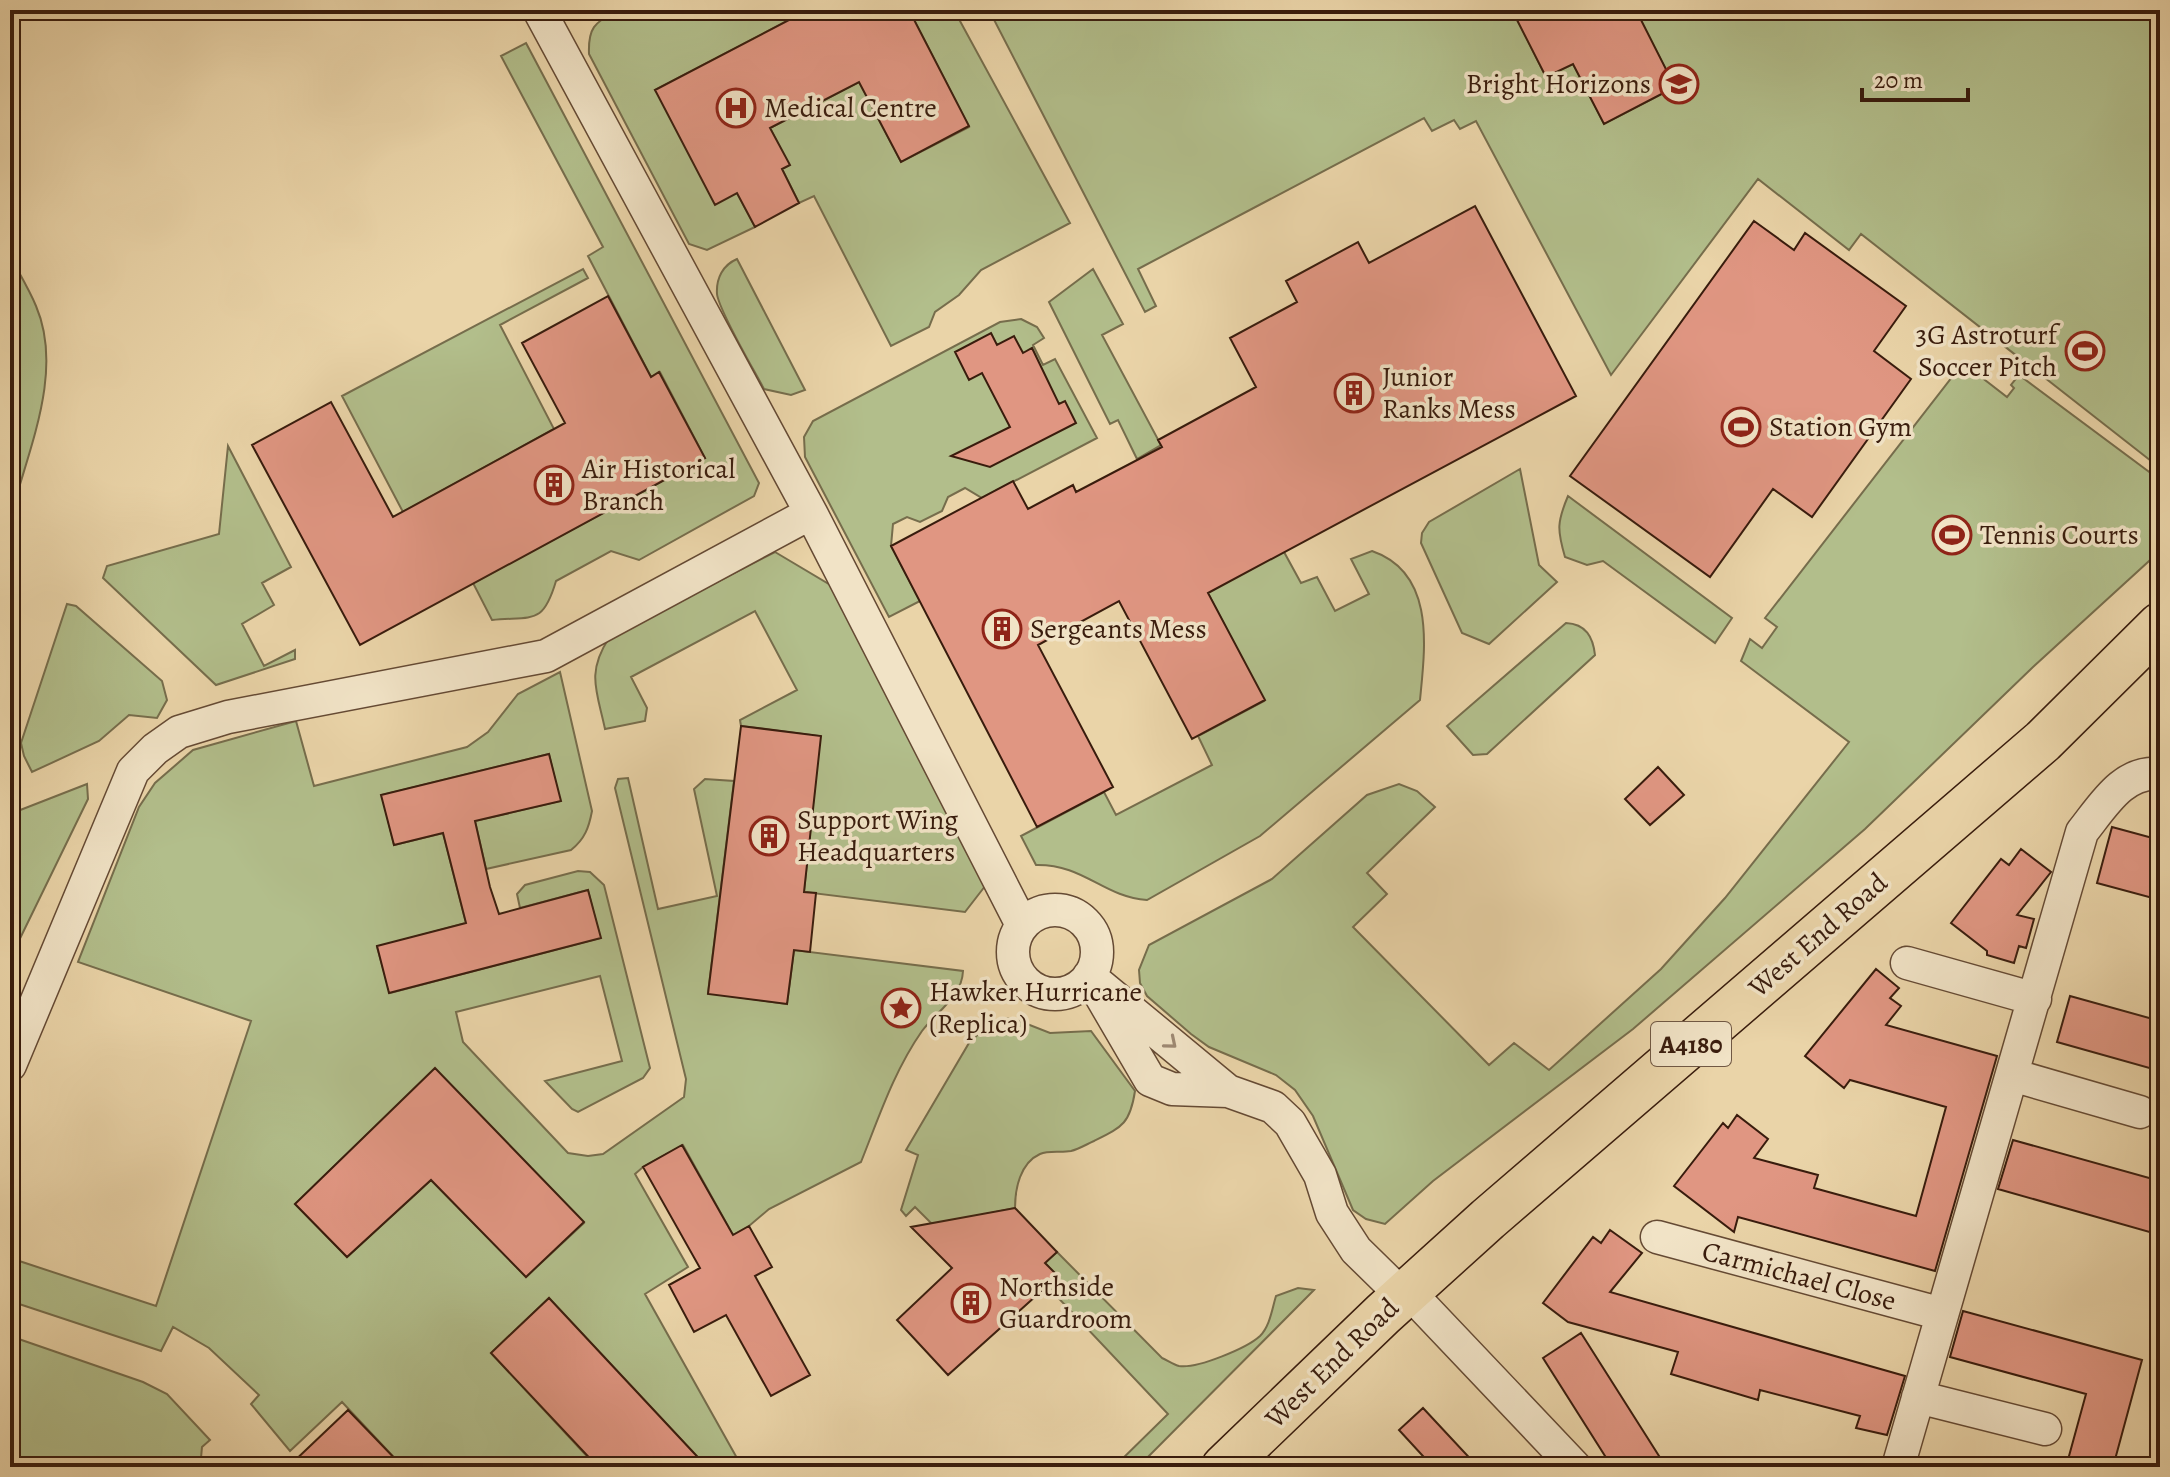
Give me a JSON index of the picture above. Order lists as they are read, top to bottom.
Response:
{
  "streets": {
    "main road": ["West End Road", "A4180"],
    "street": ["Carmichael Close"]
  },
  "places": {
    "school or university": ["Bright Horizons"],
    "hospital": ["Medical Centre"],
    "sports": ["3G Astroturf Soccer Pitch", "Station Gym", "Tennis Courts"],
    "building": [
      "Junior Ranks Mess",
      "Air Historical Branch",
      "Sergeants Mess",
      "Support Wing Headquarters",
      "Northside Guardroom"
    ],
    "place": ["Hawker Hurricane (Replica)"]
  },
  "scale_bar": "20 m"
}
